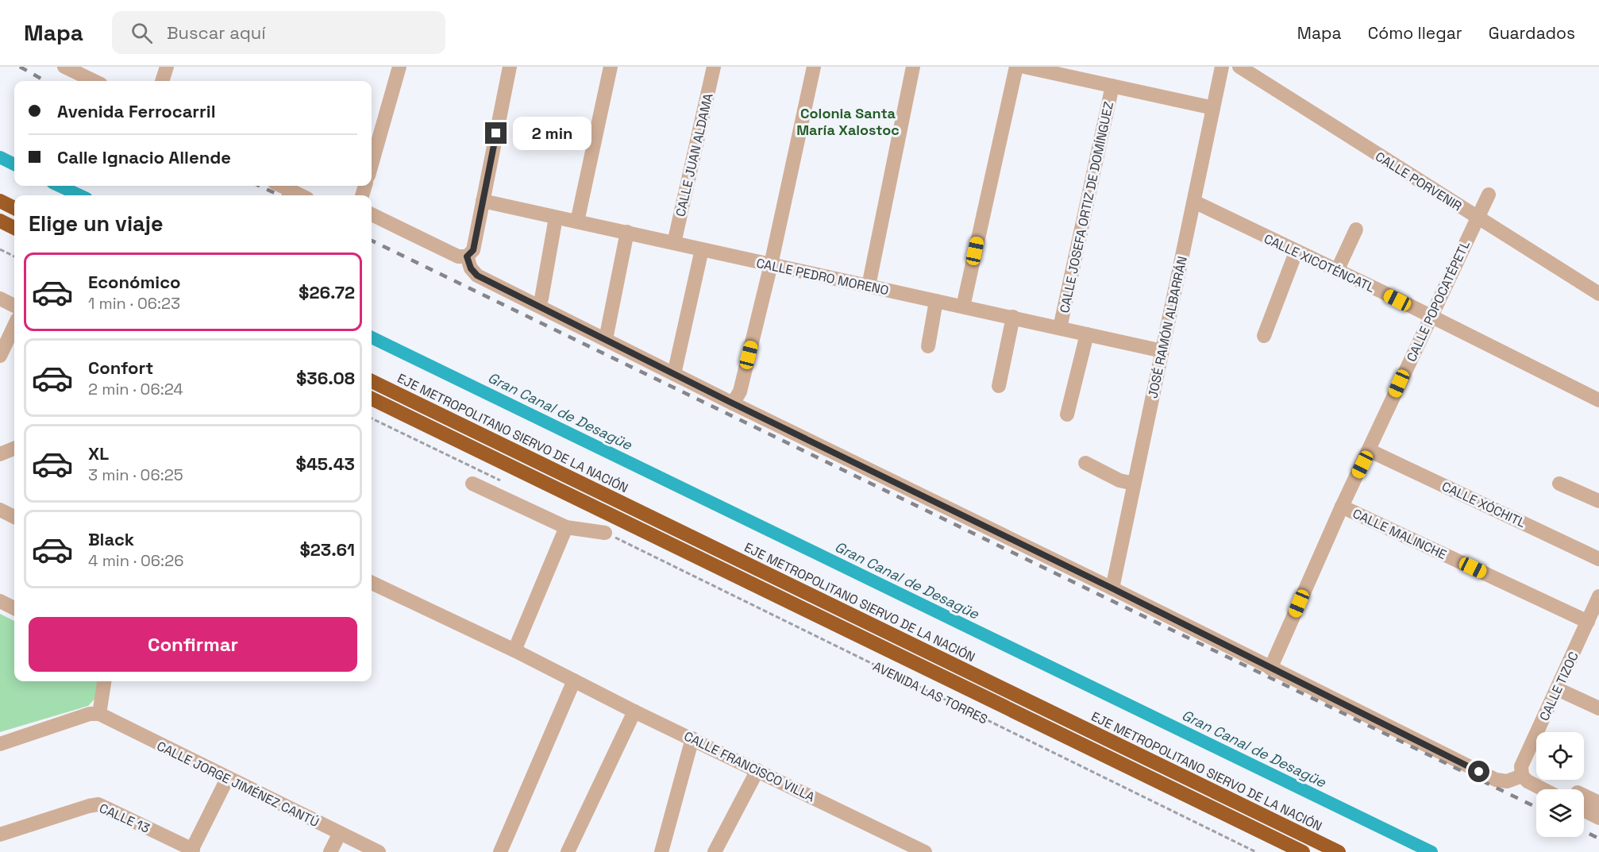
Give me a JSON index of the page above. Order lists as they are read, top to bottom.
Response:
{
  "streets": {
    "highway": ["EJE METROPOLITANO SIERVO DE LA NACIÓN"],
    "street": [
      "CALLE JUAN ALDAMA",
      "CALLE PORVENIR",
      "CALLE JOSEFA ORTIZ DE DOMÍNGUEZ",
      "CALLE XICOTÉNCATL",
      "CALLE PEDRO MORENO",
      "CALLE POPOCATÉPETL",
      "JOSÉ RAMÓN ALBARRÁN",
      "CALLE XÓCHITL",
      "CALLE MALINCHE",
      "CALLE TIZOC",
      "CALLE FRANCISCO VILLA",
      "CALLE JORGE JIMÉNEZ CANTÚ",
      "CALLE 13"
    ],
    "path": ["AVENIDA LAS TORRES"]
  },
  "crossings": [
    ["CALLE JUAN ALDAMA", "CALLE PEDRO MORENO"],
    ["CALLE PORVENIR", "CALLE POPOCATÉPETL"],
    ["CALLE JOSEFA ORTIZ DE DOMÍNGUEZ", "CALLE PEDRO MORENO"],
    ["CALLE XICOTÉNCATL", "CALLE POPOCATÉPETL"],
    ["CALLE XICOTÉNCATL", "JOSÉ RAMÓN ALBARRÁN"],
    ["CALLE PEDRO MORENO", "JOSÉ RAMÓN ALBARRÁN"],
    ["CALLE POPOCATÉPETL", "CALLE XÓCHITL"],
    ["CALLE POPOCATÉPETL", "CALLE MALINCHE"],
    ["CALLE MALINCHE", "CALLE TIZOC"]
  ],
  "districts": ["Colonia Santa María Xalostoc"],
  "water": ["Gran Canal de Desagüe"],
  "page": {
    "header": "Mapa",
    "search": "Buscar aquí",
    "nav": ["Mapa", "Cómo llegar", "Guardados"],
    "banner": ["Avenida Ferrocarril", "Calle Ignacio Allende"],
    "bubble": "2 min",
    "heading": "Elige un viaje",
    "list": [
      {
        "name": "Económico",
        "note": "1 min · 06:23",
        "value": "$26.72"
      },
      {
        "name": "Confort",
        "note": "2 min · 06:24",
        "value": "$36.08"
      },
      {
        "name": "XL",
        "note": "3 min · 06:25",
        "value": "$45.43"
      },
      {
        "name": "Black",
        "note": "4 min · 06:26",
        "value": "$23.61"
      }
    ],
    "buttons": "Confirmar"
  }
}
